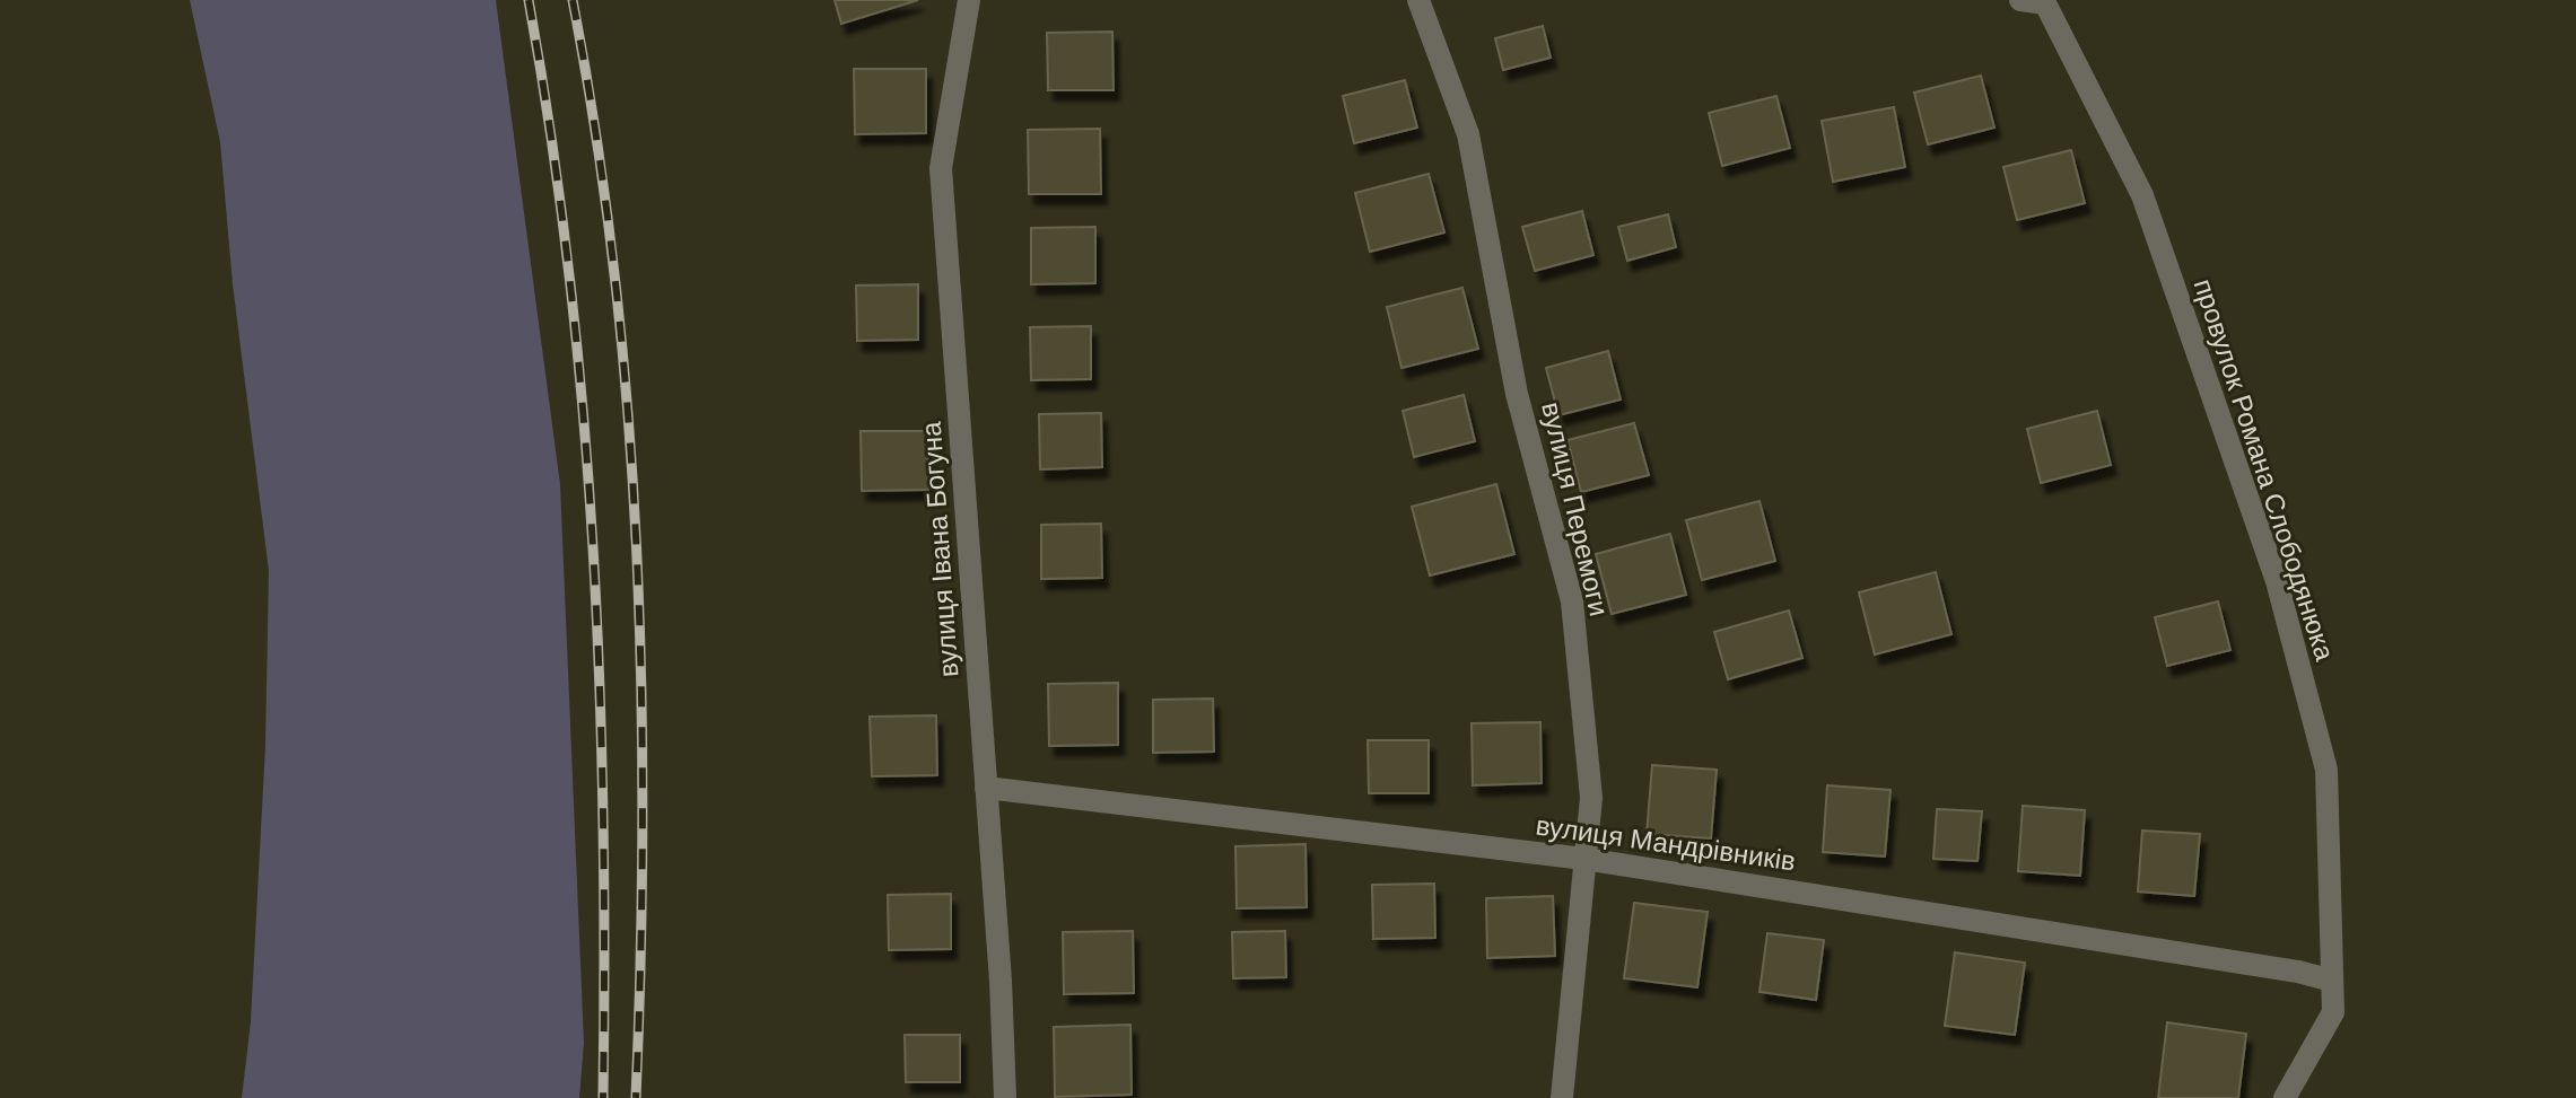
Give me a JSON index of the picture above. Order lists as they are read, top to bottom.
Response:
{
  "streets": {
    "street": [
      "провулок Романа Слободянюка",
      "вулиця Перемоги",
      "вулиця Івана Богуна",
      "вулиця Мандрівників"
    ]
  },
  "crossings": [
    ["провулок Романа Слободянюка", "вулиця Мандрівників"],
    ["вулиця Перемоги", "вулиця Мандрівників"],
    ["вулиця Івана Богуна", "вулиця Мандрівників"]
  ]
}
